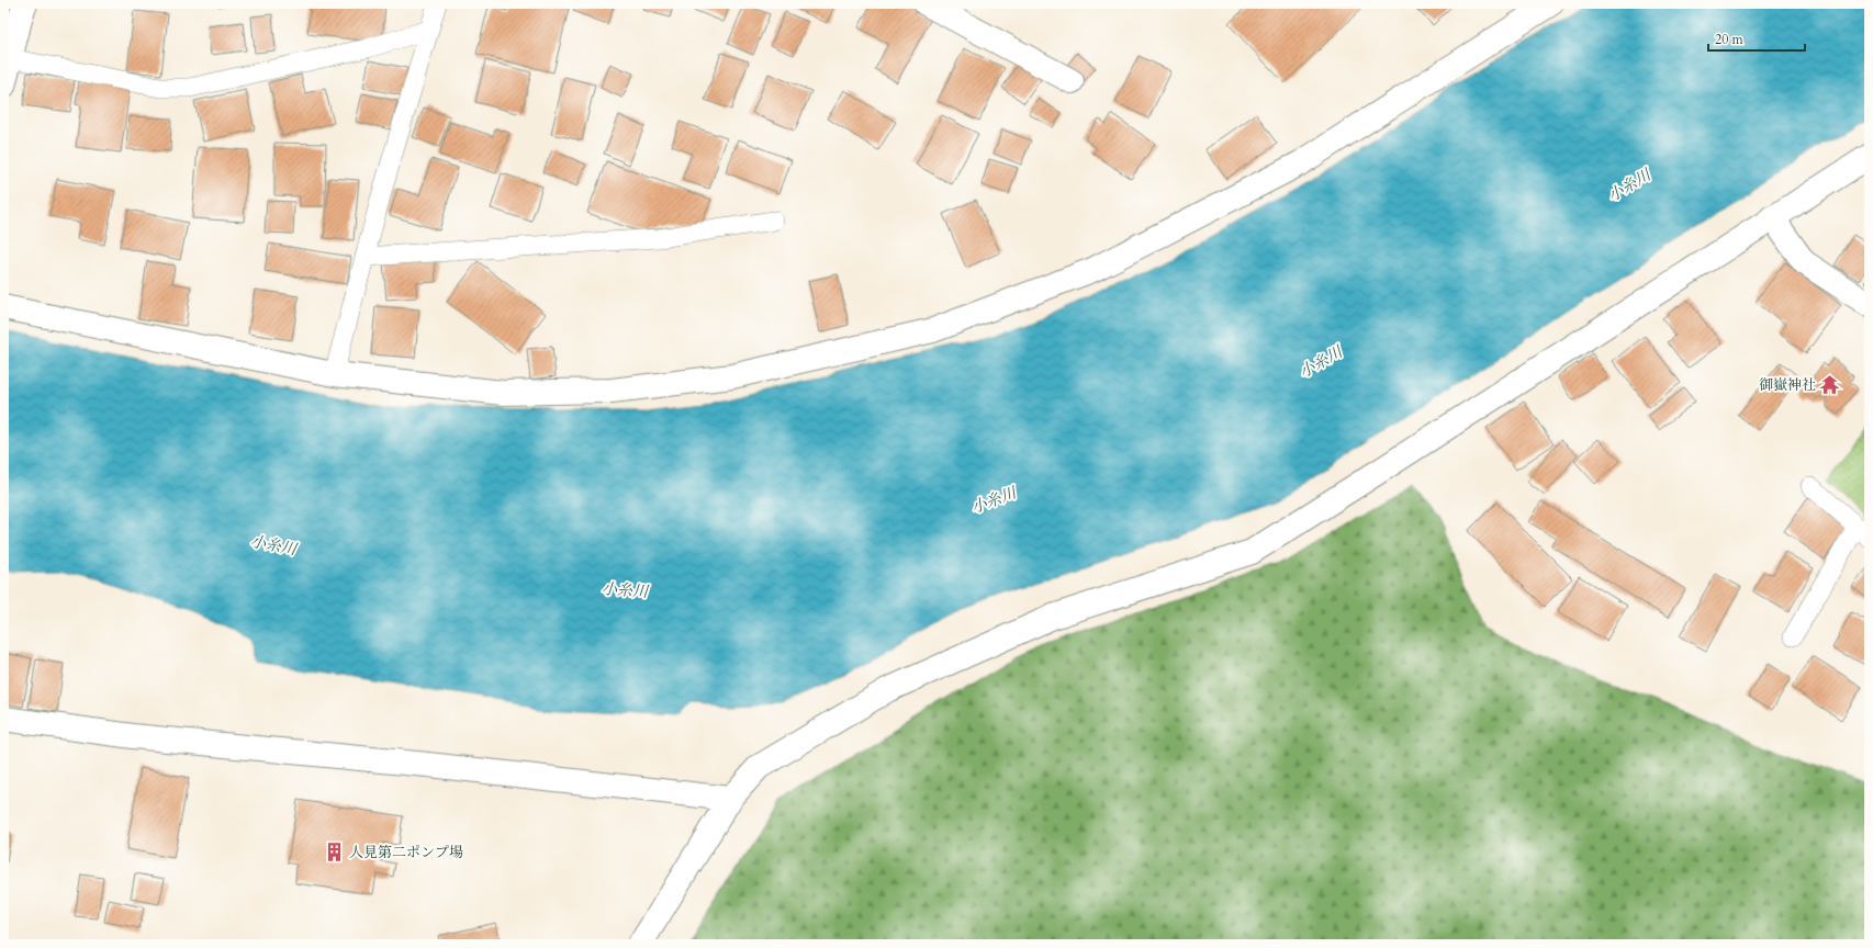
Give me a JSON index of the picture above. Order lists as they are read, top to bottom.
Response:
{
  "water": ["小糸川"],
  "places": {
    "temple": ["御嶽神社"],
    "building": ["人見第二ポンプ場"]
  },
  "scale_bar": "20 m"
}
